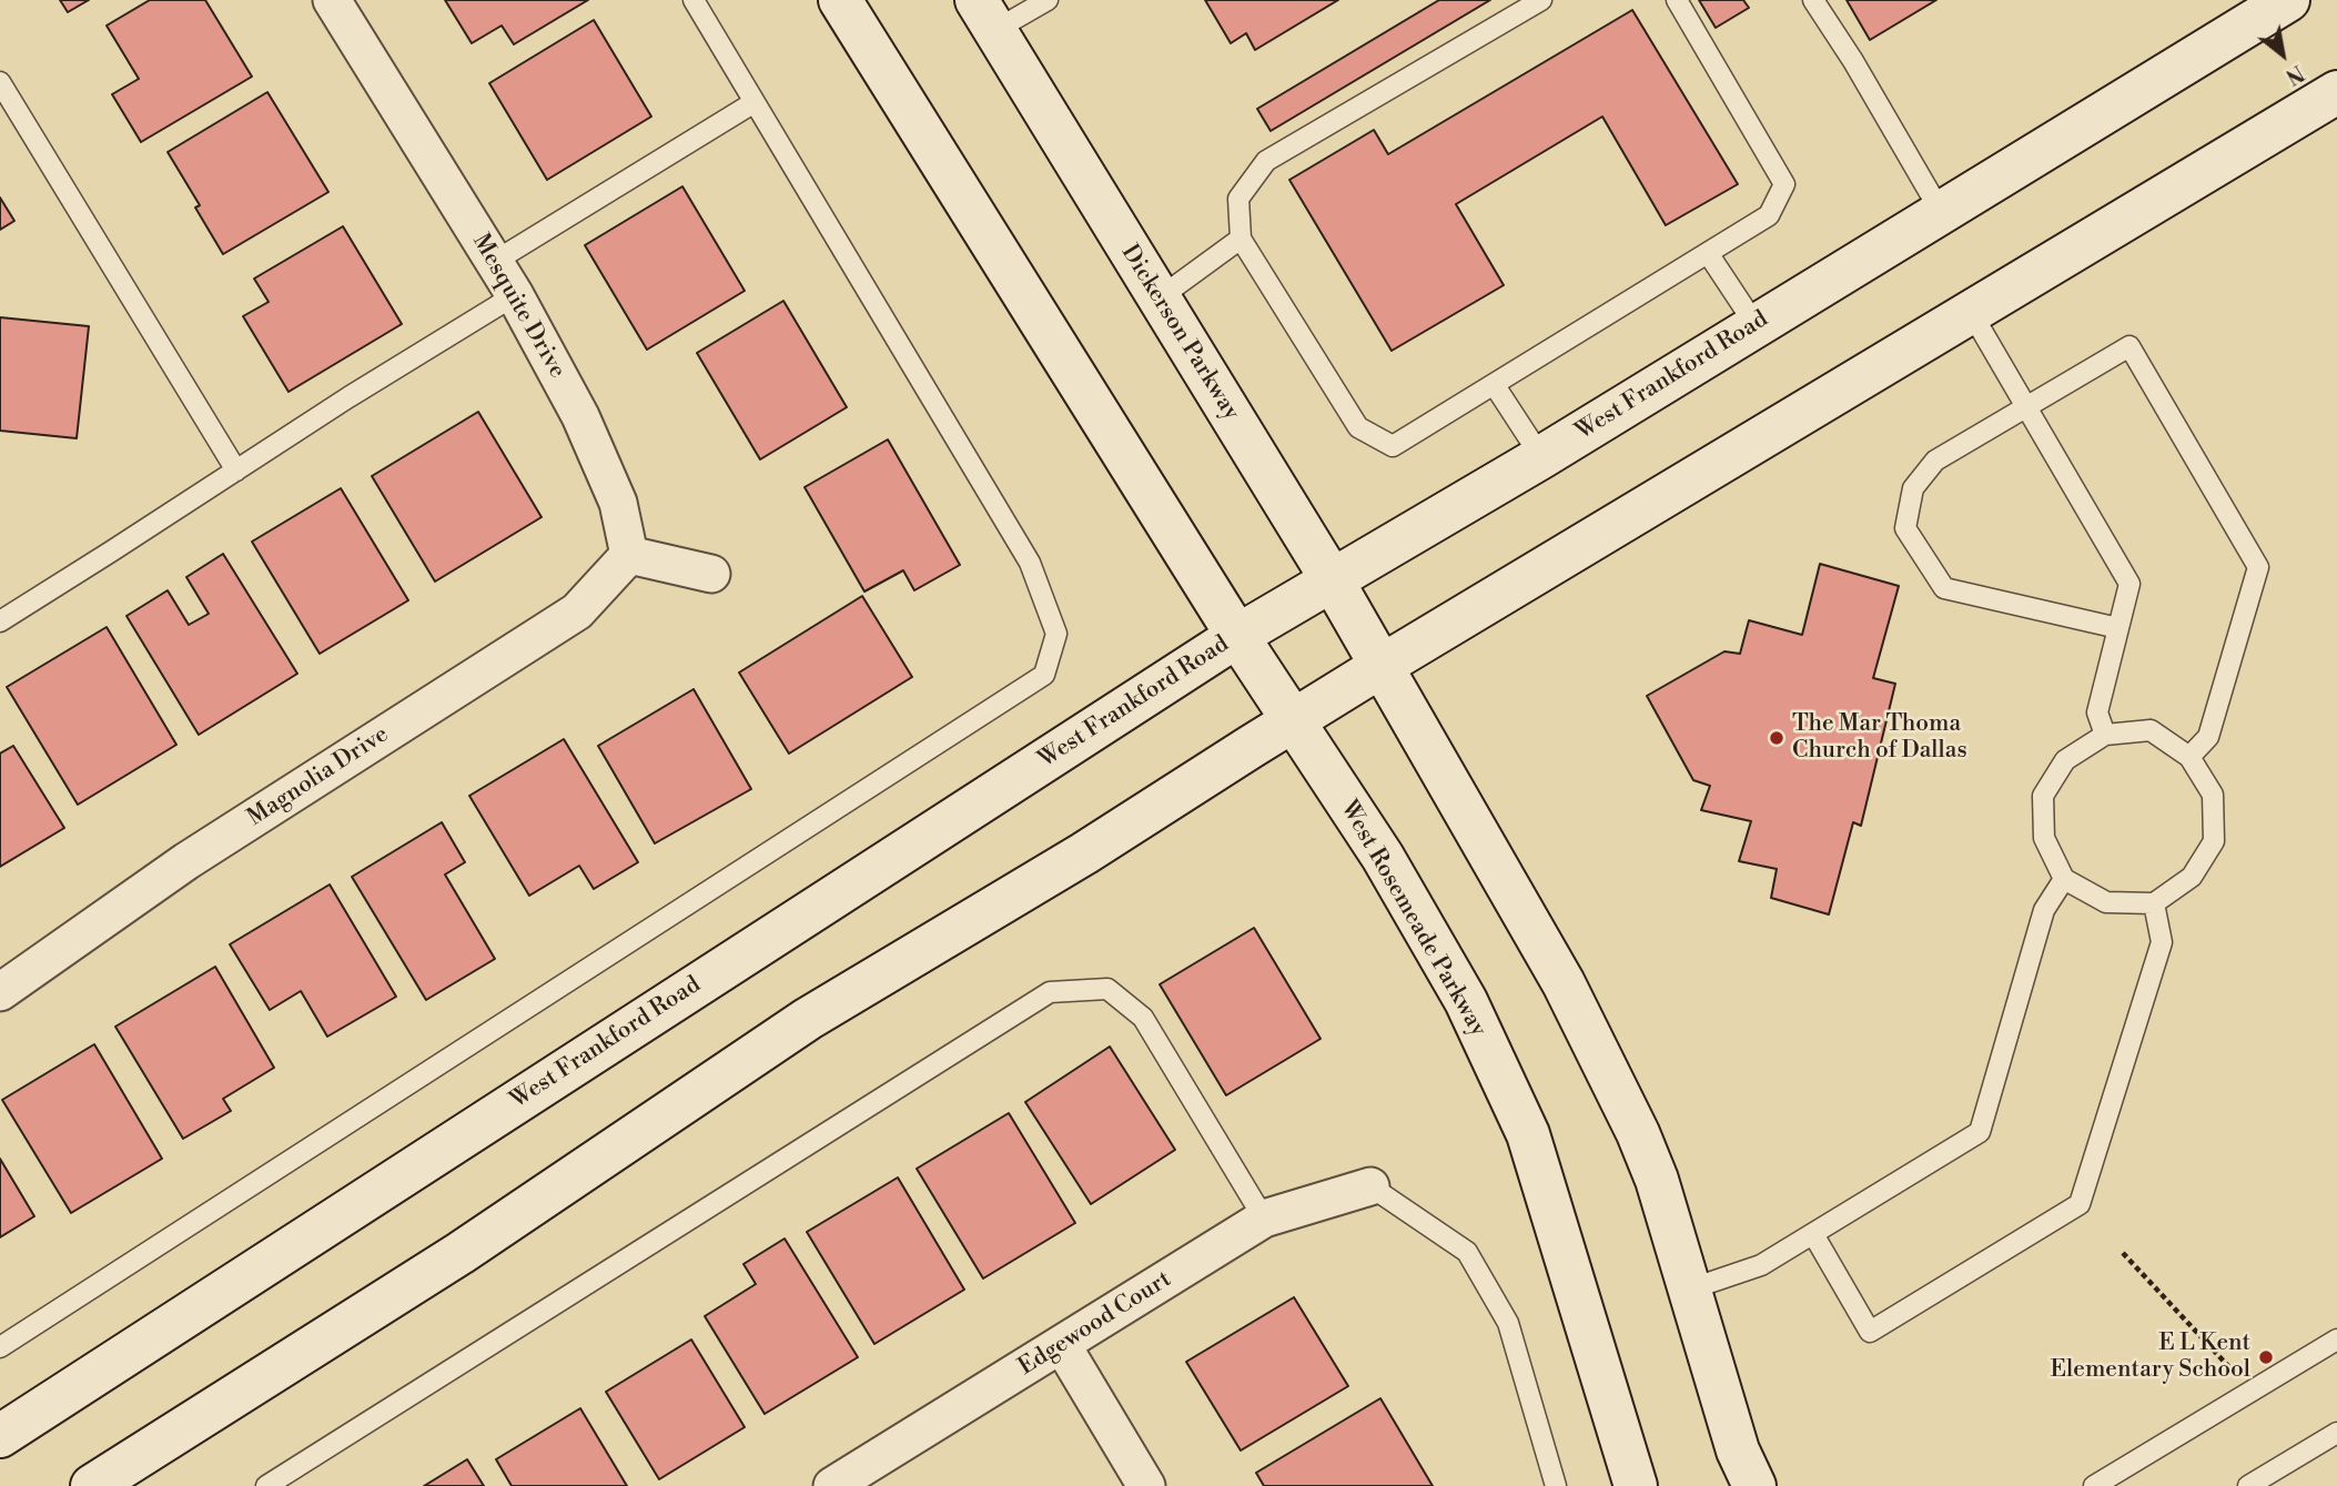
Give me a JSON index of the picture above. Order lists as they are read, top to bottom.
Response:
{
  "streets": {
    "main road": ["Dickerson Parkway", "West Frankford Road", "West Rosemeade Parkway"],
    "street": ["Mesquite Drive", "Magnolia Drive", "Edgewood Court"]
  },
  "crossings": [
    ["Mesquite Drive", "Magnolia Drive"],
    ["Dickerson Parkway", "West Frankford Road"],
    ["West Frankford Road", "West Rosemeade Parkway"]
  ],
  "places": ["The Mar Thoma Church of Dallas", "E L Kent Elementary School"],
  "north": "bottom right"
}
